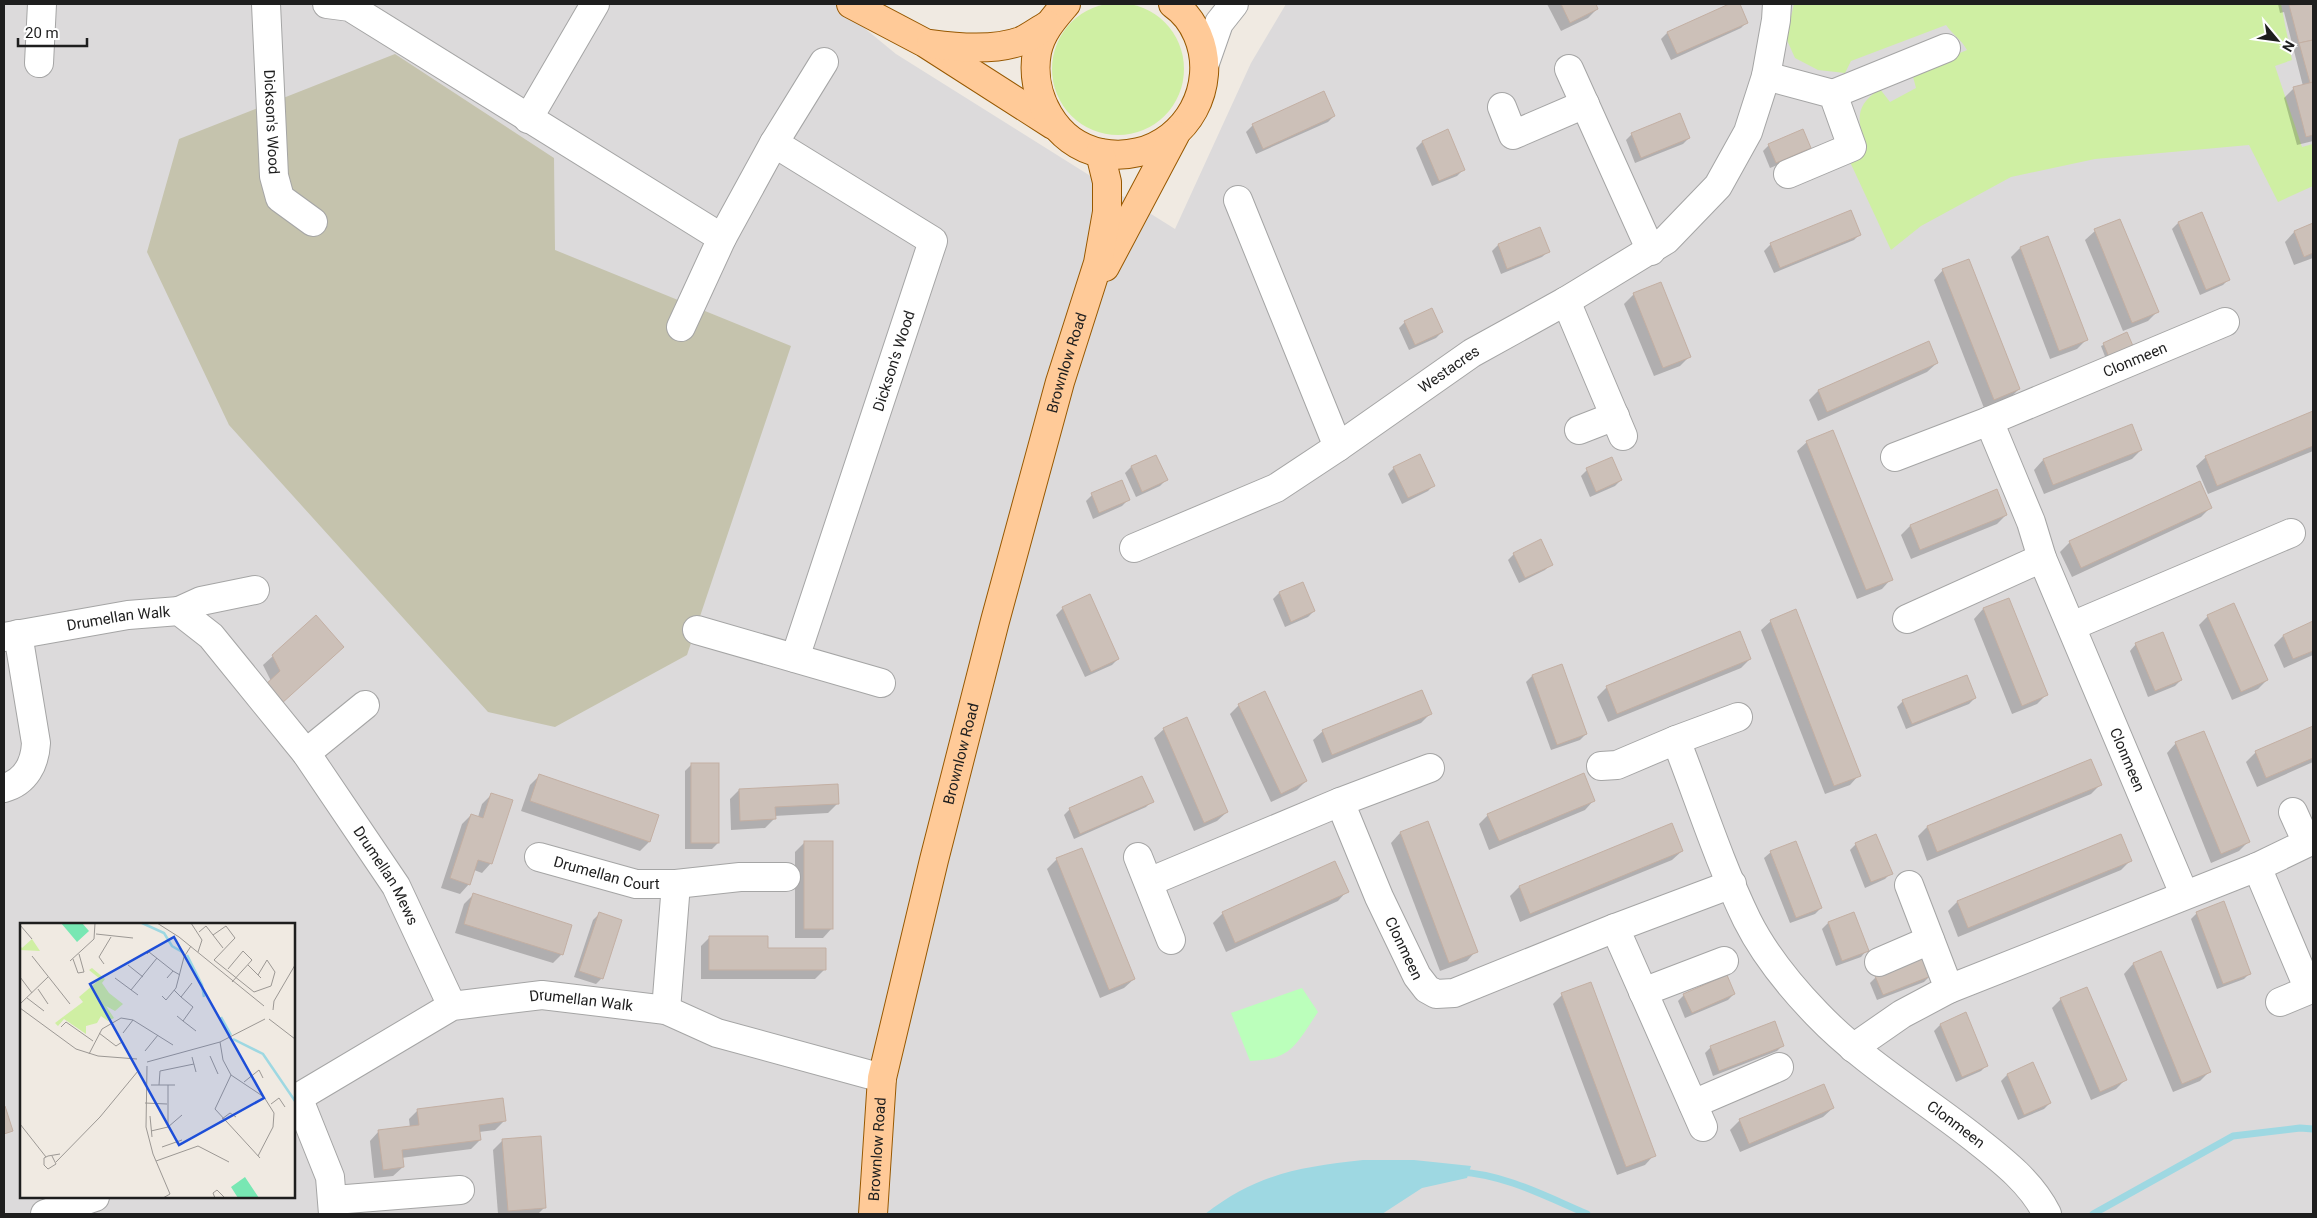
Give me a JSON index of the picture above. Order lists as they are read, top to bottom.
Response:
{
  "streets": {
    "main road": ["Brownlow Road"],
    "street": [
      "Dickson's Wood",
      "Clonmeen",
      "Westacres",
      "Drumellan Walk",
      "Drumellan Court",
      "Drumellan Mews"
    ]
  },
  "crossings": [
    ["Brownlow Road", "Drumellan Walk"],
    ["Drumellan Walk", "Drumellan Court"],
    ["Drumellan Walk", "Drumellan Mews"]
  ],
  "scale_bar": "20 m",
  "north": "bottom right"
}
